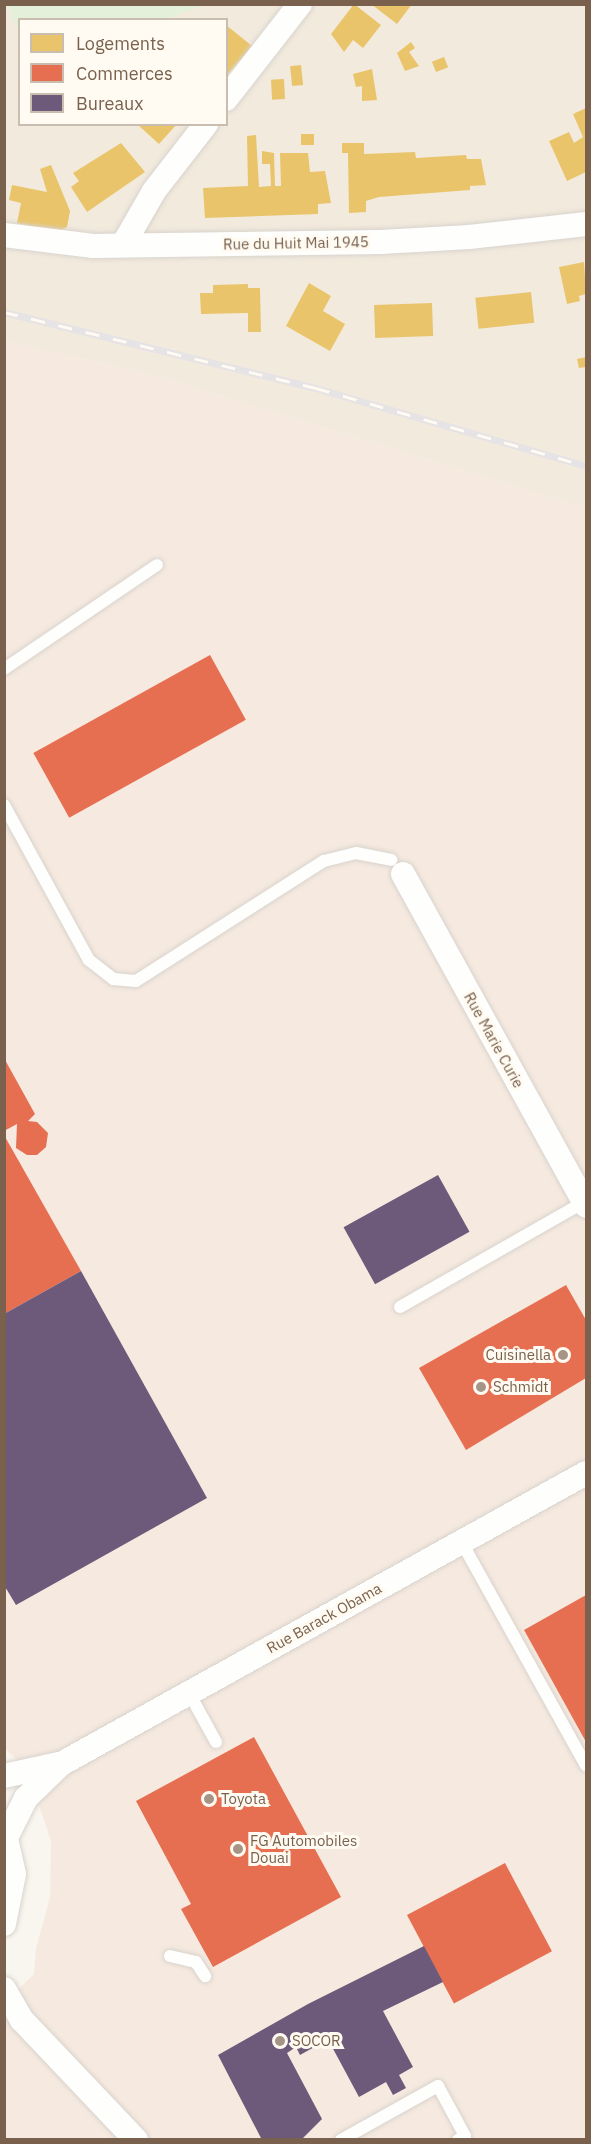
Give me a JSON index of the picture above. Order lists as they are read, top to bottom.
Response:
{
  "streets": {
    "street": ["Rue du Huit Mai 1945", "Rue Marie Curie", "Rue Barack Obama"]
  },
  "places": [
    "Cuisinella",
    "Schmidt",
    "Toyota",
    "FG Automobiles Douai",
    "SOCOR"
  ],
  "legend": ["Logements", "Commerces", "Bureaux"]
}
